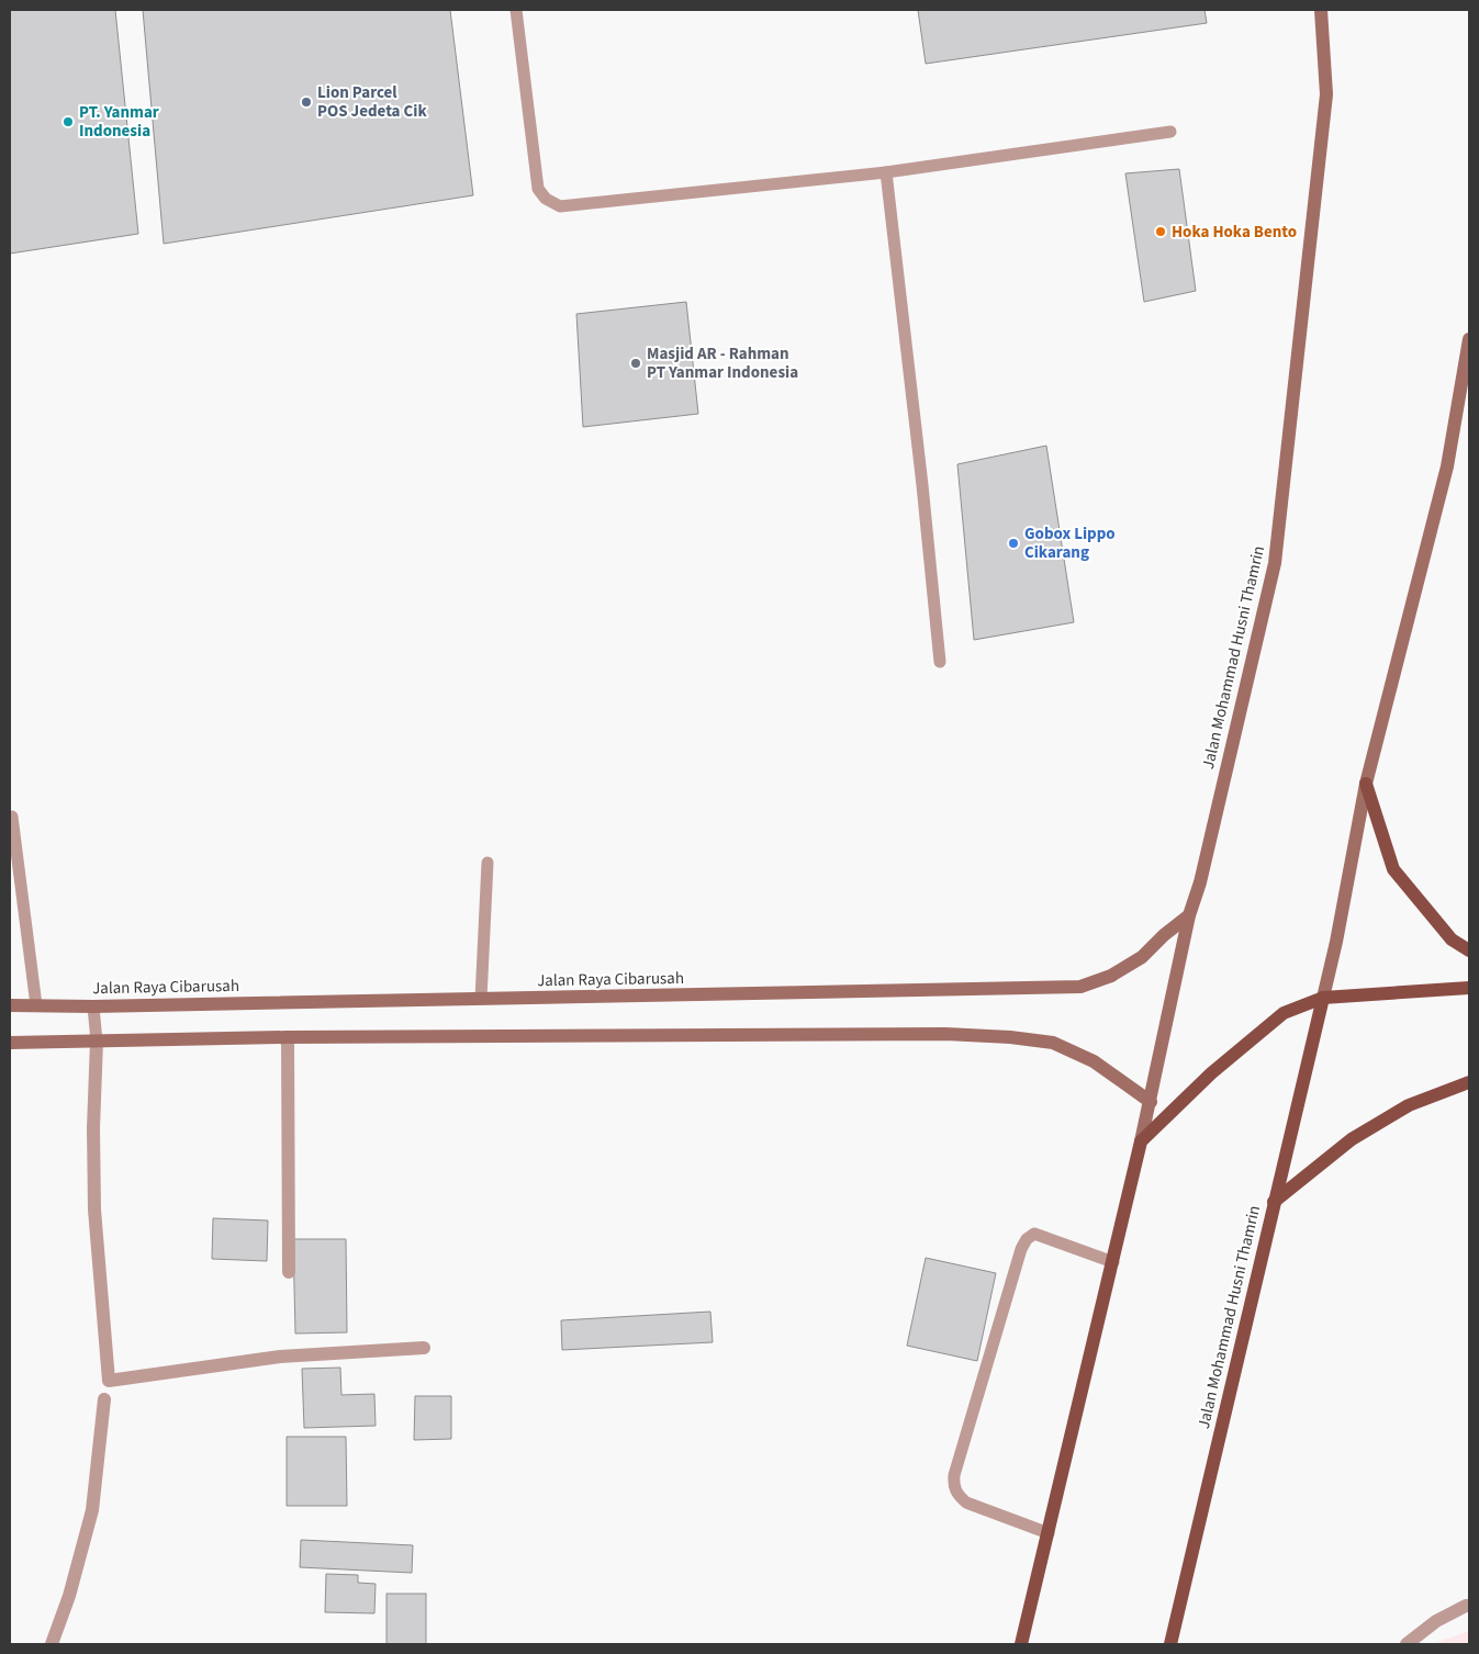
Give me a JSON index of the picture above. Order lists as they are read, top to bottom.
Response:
{
  "streets": {
    "main road": ["Jalan Mohammad Husni Thamrin"],
    "street": ["Jalan Raya Cibarusah"]
  },
  "crossings": [
    ["Jalan Mohammad Husni Thamrin", "Jalan Raya Cibarusah"]
  ],
  "places": [
    "Lion Parcel POS Jedeta Cik",
    "PT. Yanmar Indonesia",
    "Hoka Hoka Bento",
    "Masjid AR - Rahman PT Yanmar Indonesia",
    "Gobox Lippo Cikarang"
  ]
}
